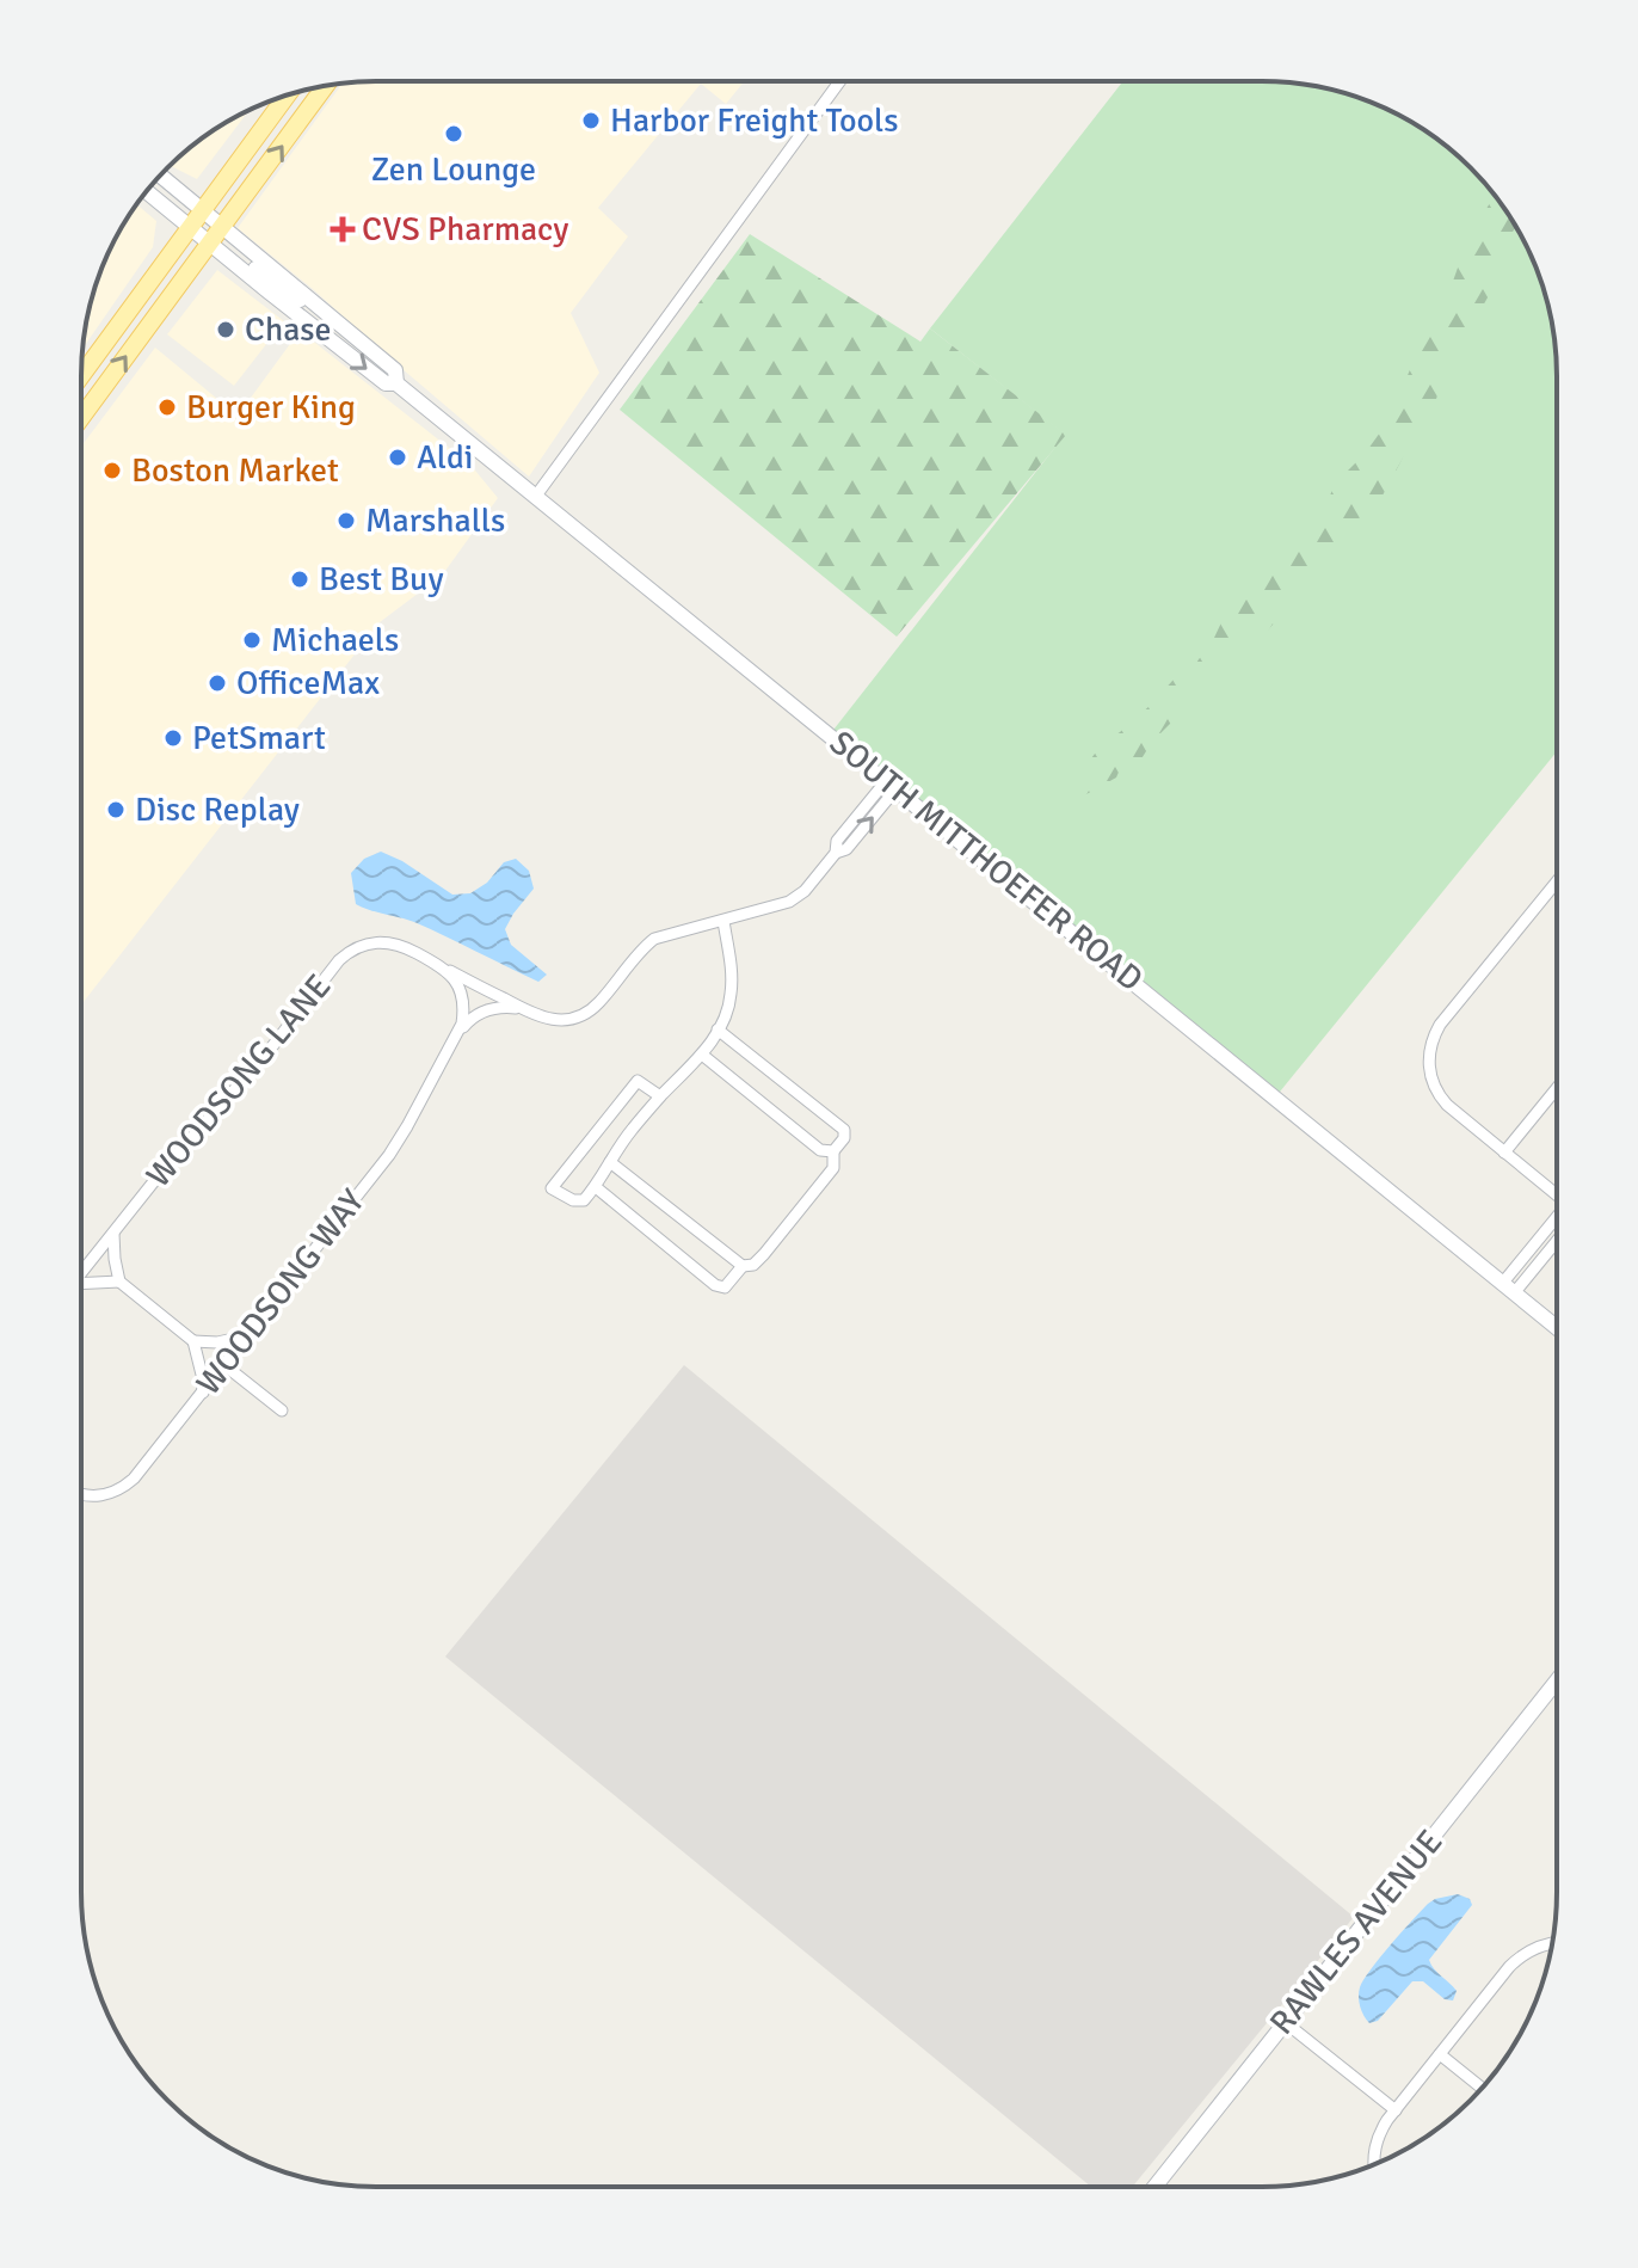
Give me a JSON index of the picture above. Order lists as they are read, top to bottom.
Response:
{
  "streets": {
    "main road": ["SOUTH MITTHOEFER ROAD", "RAWLES AVENUE"],
    "street": ["WOODSONG LANE", "WOODSONG WAY"]
  },
  "places": {
    "other": [
      "Harbor Freight Tools",
      "Zen Lounge",
      "Chase",
      "Burger King",
      "Aldi",
      "Boston Market",
      "Marshalls",
      "Best Buy",
      "Michaels",
      "OfficeMax",
      "PetSmart",
      "Disc Replay"
    ],
    "health": ["CVS Pharmacy"]
  }
}
